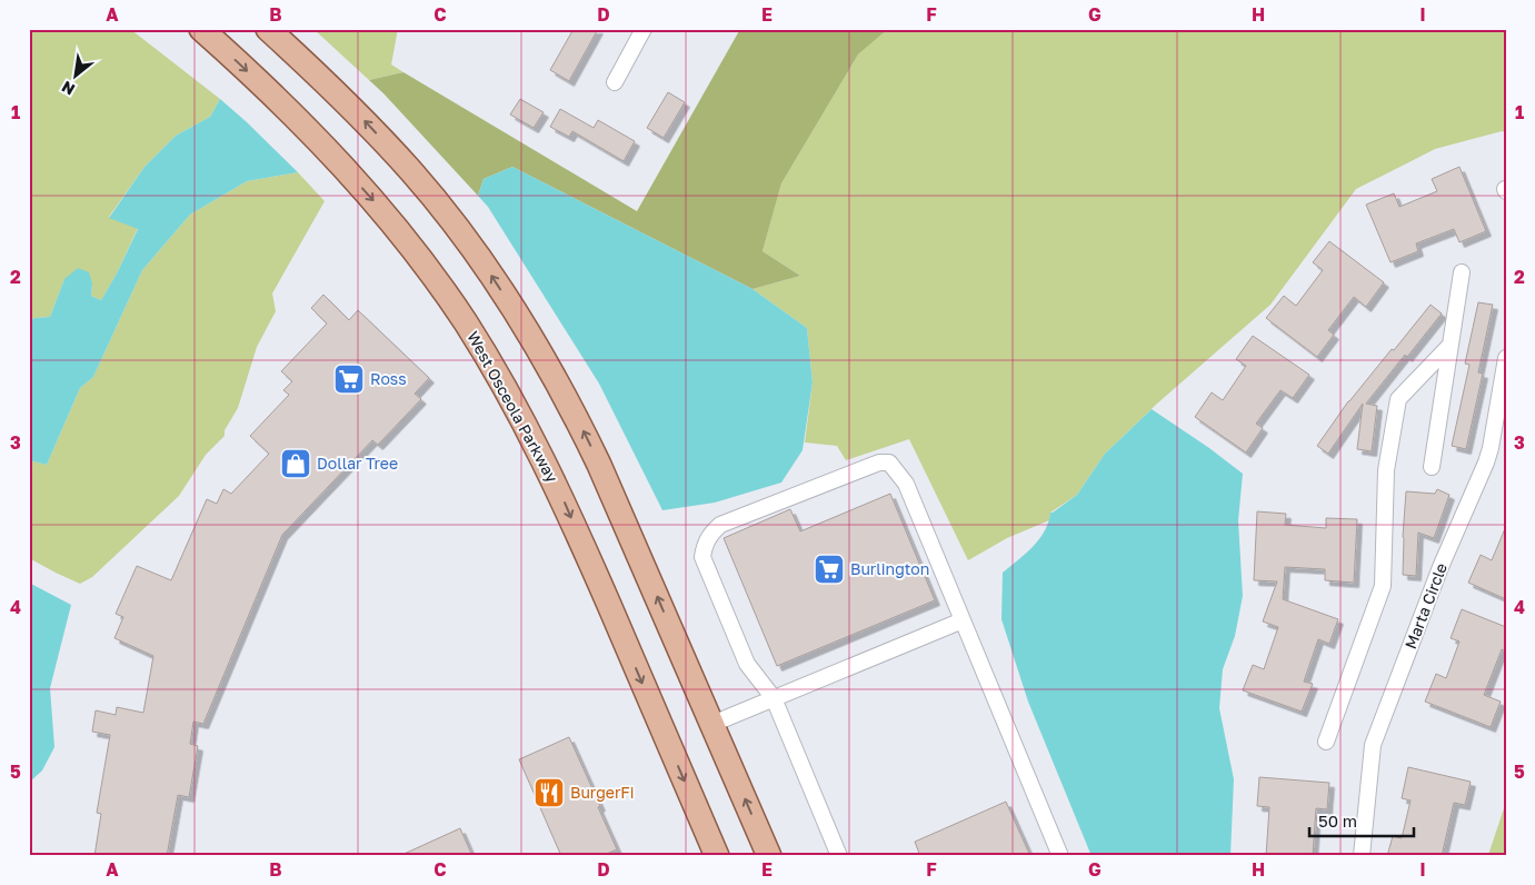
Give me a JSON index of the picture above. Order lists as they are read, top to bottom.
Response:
{
  "streets": {
    "main road": ["West Osceola Parkway"],
    "street": ["Marta Circle"]
  },
  "places": {
    "supermarket": ["Ross", "Burlington"],
    "shop": ["Dollar Tree"],
    "restaurant": ["BurgerFi"]
  },
  "scale_bar": "50 m",
  "north": "bottom left",
  "grid": {
    "columns": [
      "A",
      "B",
      "C",
      "D",
      "E",
      "F",
      "G",
      "H",
      "I"
    ],
    "rows": [
      "1",
      "2",
      "3",
      "4",
      "5"
    ]
  }
}
